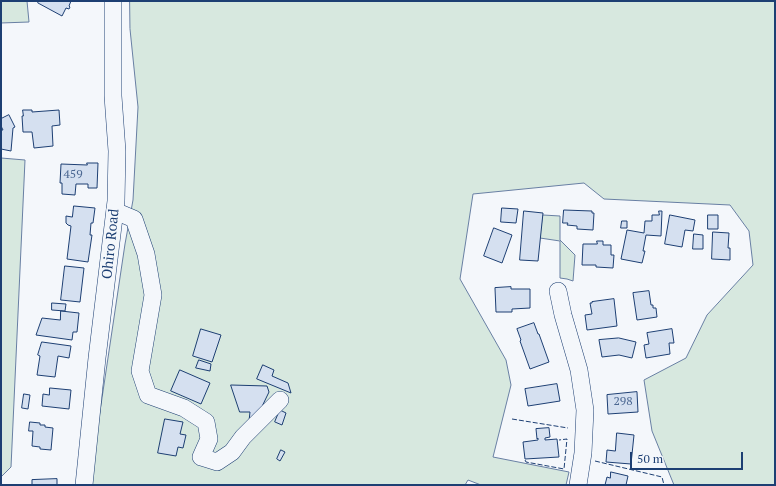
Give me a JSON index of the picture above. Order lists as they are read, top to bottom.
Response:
{
  "streets": {
    "street": ["Ohiro Road"]
  },
  "house_numbers": ["459", "298"],
  "scale_bar": "50 m"
}
